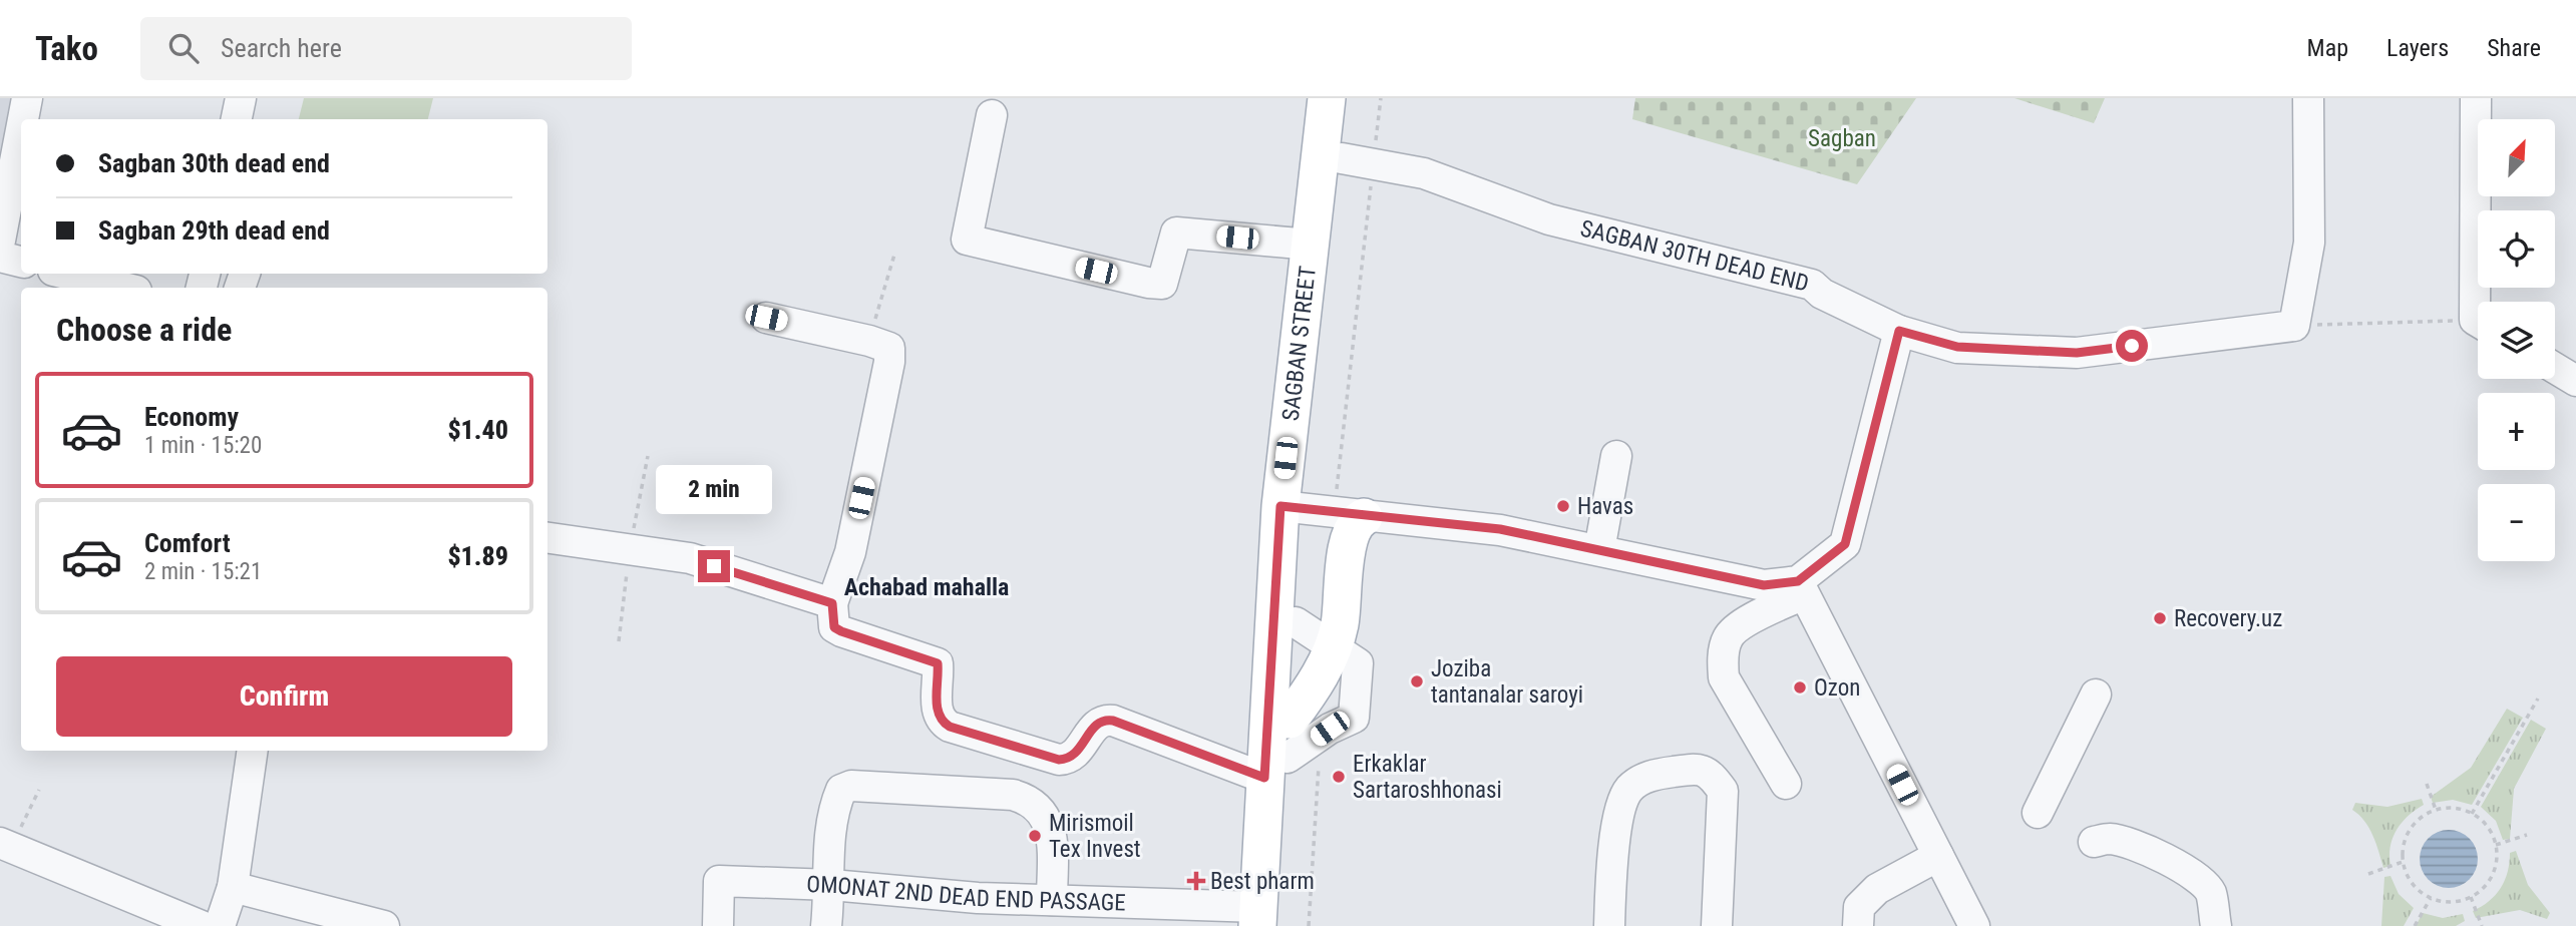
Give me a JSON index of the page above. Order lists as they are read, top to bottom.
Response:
{
  "streets": {
    "main road": ["SAGBAN STREET"],
    "street": ["SAGBAN 30TH DEAD END", "OMONAT 2ND DEAD END PASSAGE"]
  },
  "crossings": [
    ["SAGBAN 30TH DEAD END", "SAGBAN STREET"],
    ["SAGBAN STREET", "OMONAT 2ND DEAD END PASSAGE"]
  ],
  "districts": ["Achabad mahalla"],
  "parks": ["Sagban"],
  "places": {
    "other": [
      "Havas",
      "Recovery.uz",
      "Joziba tantanalar saroyi",
      "Ozon",
      "Erkaklar Sartaroshhonasi",
      "Mirismoil Tex Invest"
    ],
    "health": ["Best pharm"]
  },
  "north": "top right",
  "page": {
    "header": "Tako",
    "search": "Search here",
    "nav": ["Map", "Layers", "Share"],
    "map_buttons": ["+", "−"],
    "banner": ["Sagban 30th dead end", "Sagban 29th dead end"],
    "heading": "Choose a ride",
    "list": [
      {
        "name": "Economy",
        "note": "1 min · 15:20",
        "value": "$1.40"
      },
      {
        "name": "Comfort",
        "note": "2 min · 15:21",
        "value": "$1.89"
      }
    ],
    "bubble": "2 min",
    "buttons": "Confirm"
  }
}
